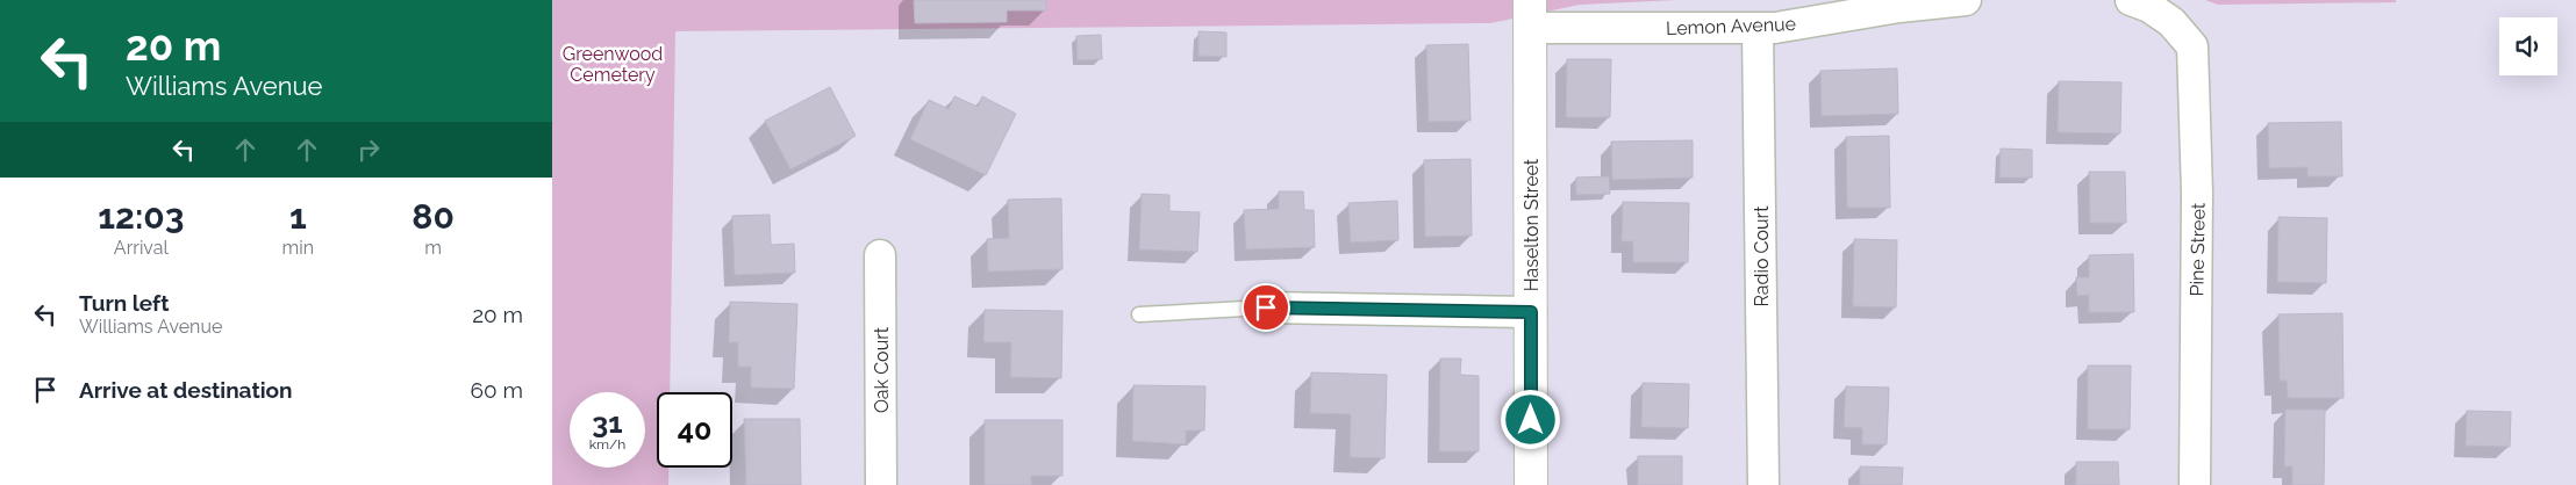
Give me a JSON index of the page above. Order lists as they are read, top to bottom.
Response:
{
  "streets": {
    "street": [
      "Lemon Avenue",
      "Haselton Street",
      "Pine Street",
      "Radio Court",
      "Oak Court"
    ]
  },
  "crossings": [
    ["Lemon Avenue", "Haselton Street"],
    ["Lemon Avenue", "Radio Court"]
  ],
  "parks": ["Greenwood Cemetery"],
  "page": {
    "turn": ["20 m", "Williams Avenue"],
    "eta": [
      "12:03",
      "Arrival",
      "1",
      "min",
      "80",
      "m"
    ],
    "list": [
      {
        "name": "Turn left",
        "note": "Williams Avenue",
        "value": "20 m"
      },
      {
        "name": "Arrive at destination",
        "value": "60 m"
      }
    ],
    "speed": "31 km/h",
    "limit": "40"
  }
}
